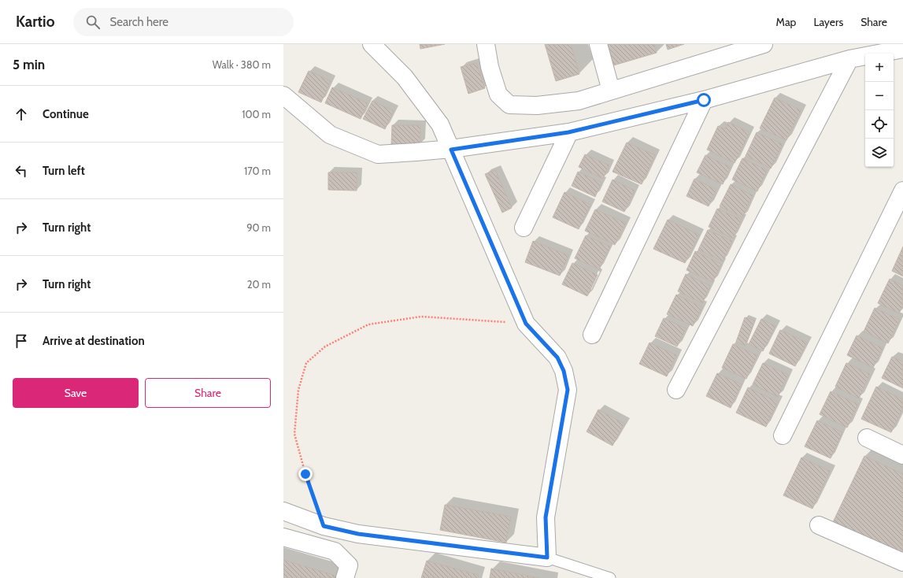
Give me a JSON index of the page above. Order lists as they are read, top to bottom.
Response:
{
  "page": {
    "header": "Kartio",
    "search": "Search here",
    "nav": ["Map", "Layers", "Share"],
    "heading": ["5 min", "Walk · 380 m"],
    "map_buttons": ["+", "−"],
    "list": [
      ["Continue", "100 m"],
      ["Turn left", "170 m"],
      ["Turn right", "90 m"],
      ["Turn right", "20 m"],
      "Arrive at destination"
    ],
    "buttons": ["Save", "Share"]
  }
}
